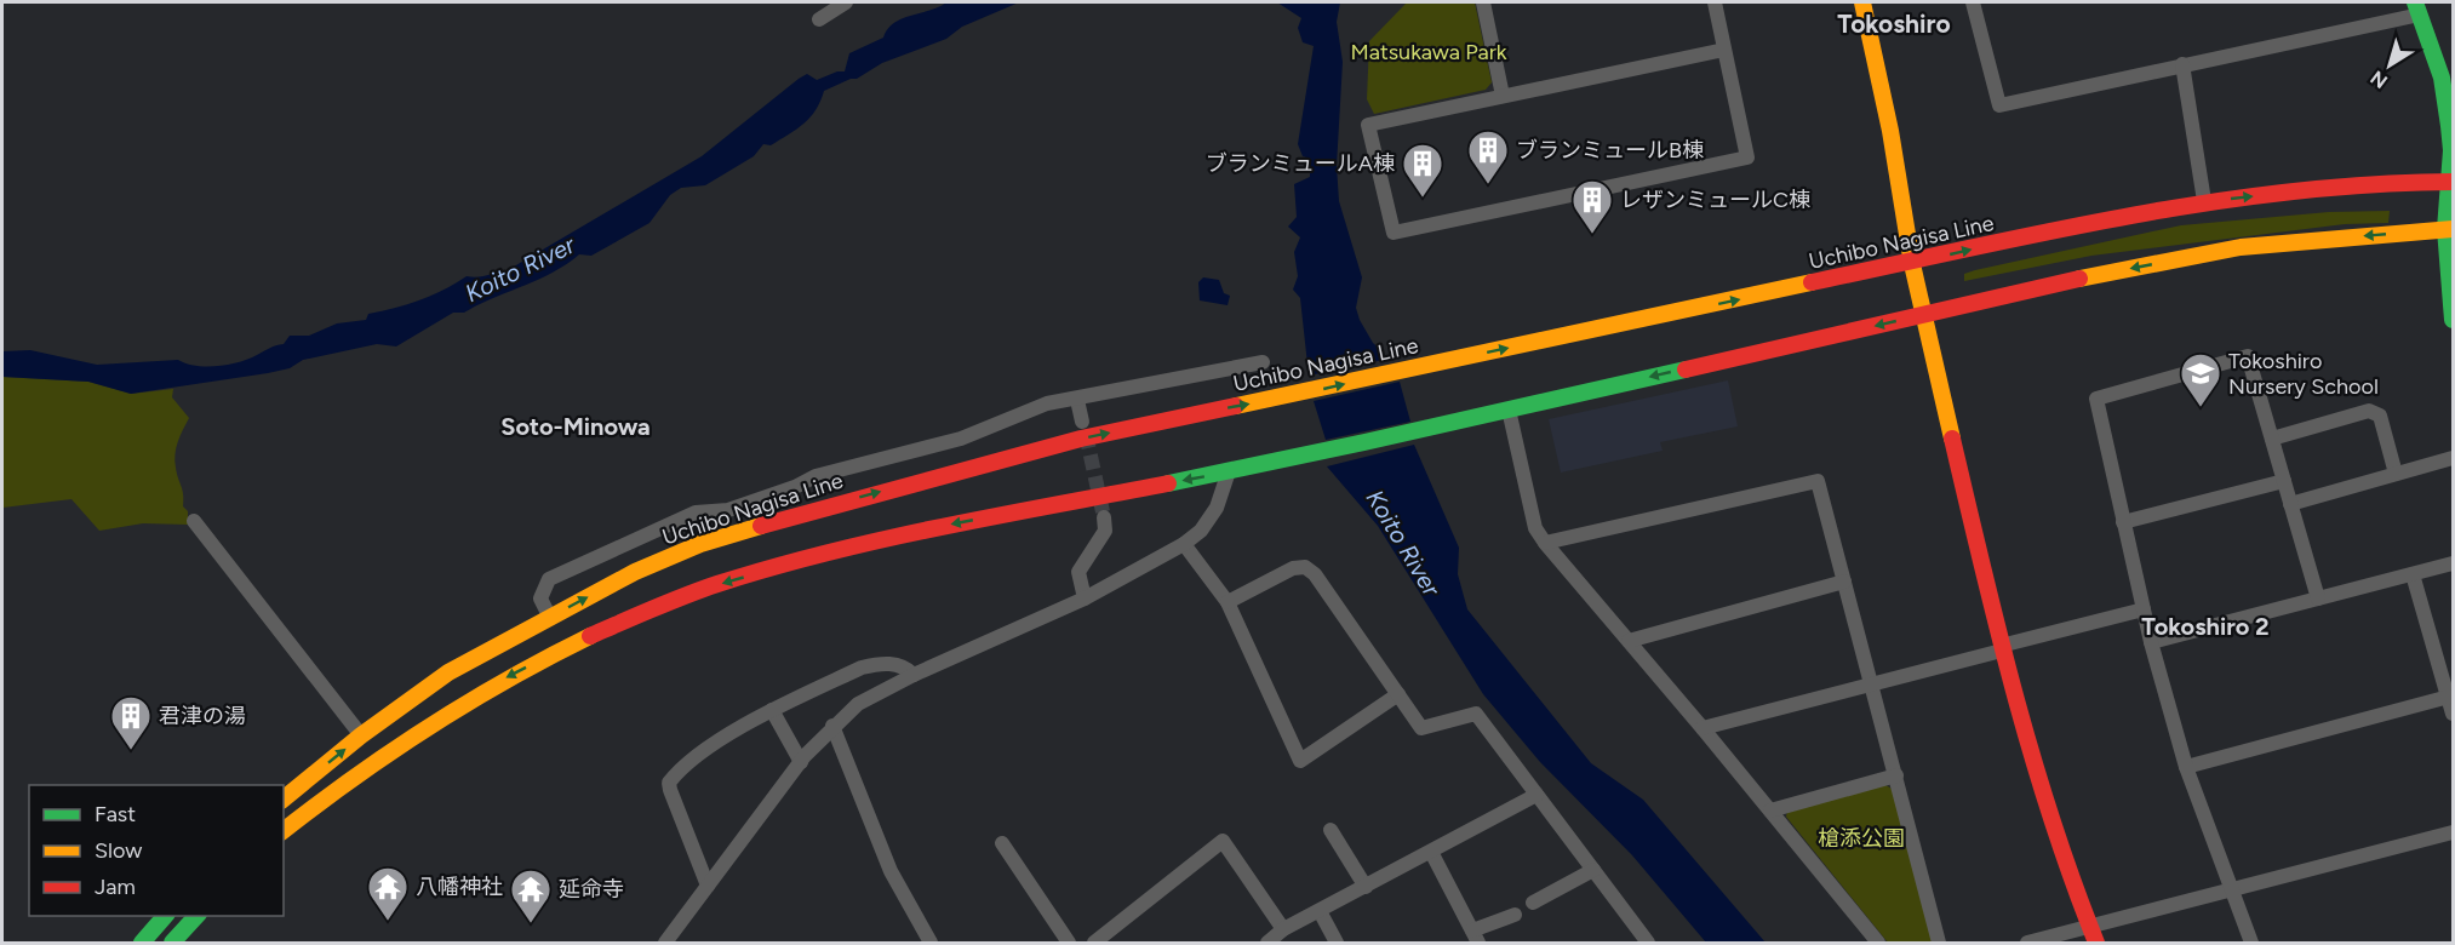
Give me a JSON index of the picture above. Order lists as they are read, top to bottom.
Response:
{
  "streets": {
    "main road": ["Uchibo Nagisa Line"]
  },
  "districts": ["Tokoshiro", "Soto-Minowa", "Tokoshiro 2"],
  "water": ["Koito River"],
  "parks": ["Matsukawa Park", "槍添公園"],
  "places": {
    "building": [
      "ブランミュールB棟",
      "ブランミュールA棟",
      "レザンミュールC棟",
      "君津の湯"
    ],
    "school or university": ["Tokoshiro Nursery School"],
    "temple": ["八幡神社", "延命寺"]
  },
  "legend": ["Fast", "Slow", "Jam"],
  "north": "bottom left"
}
